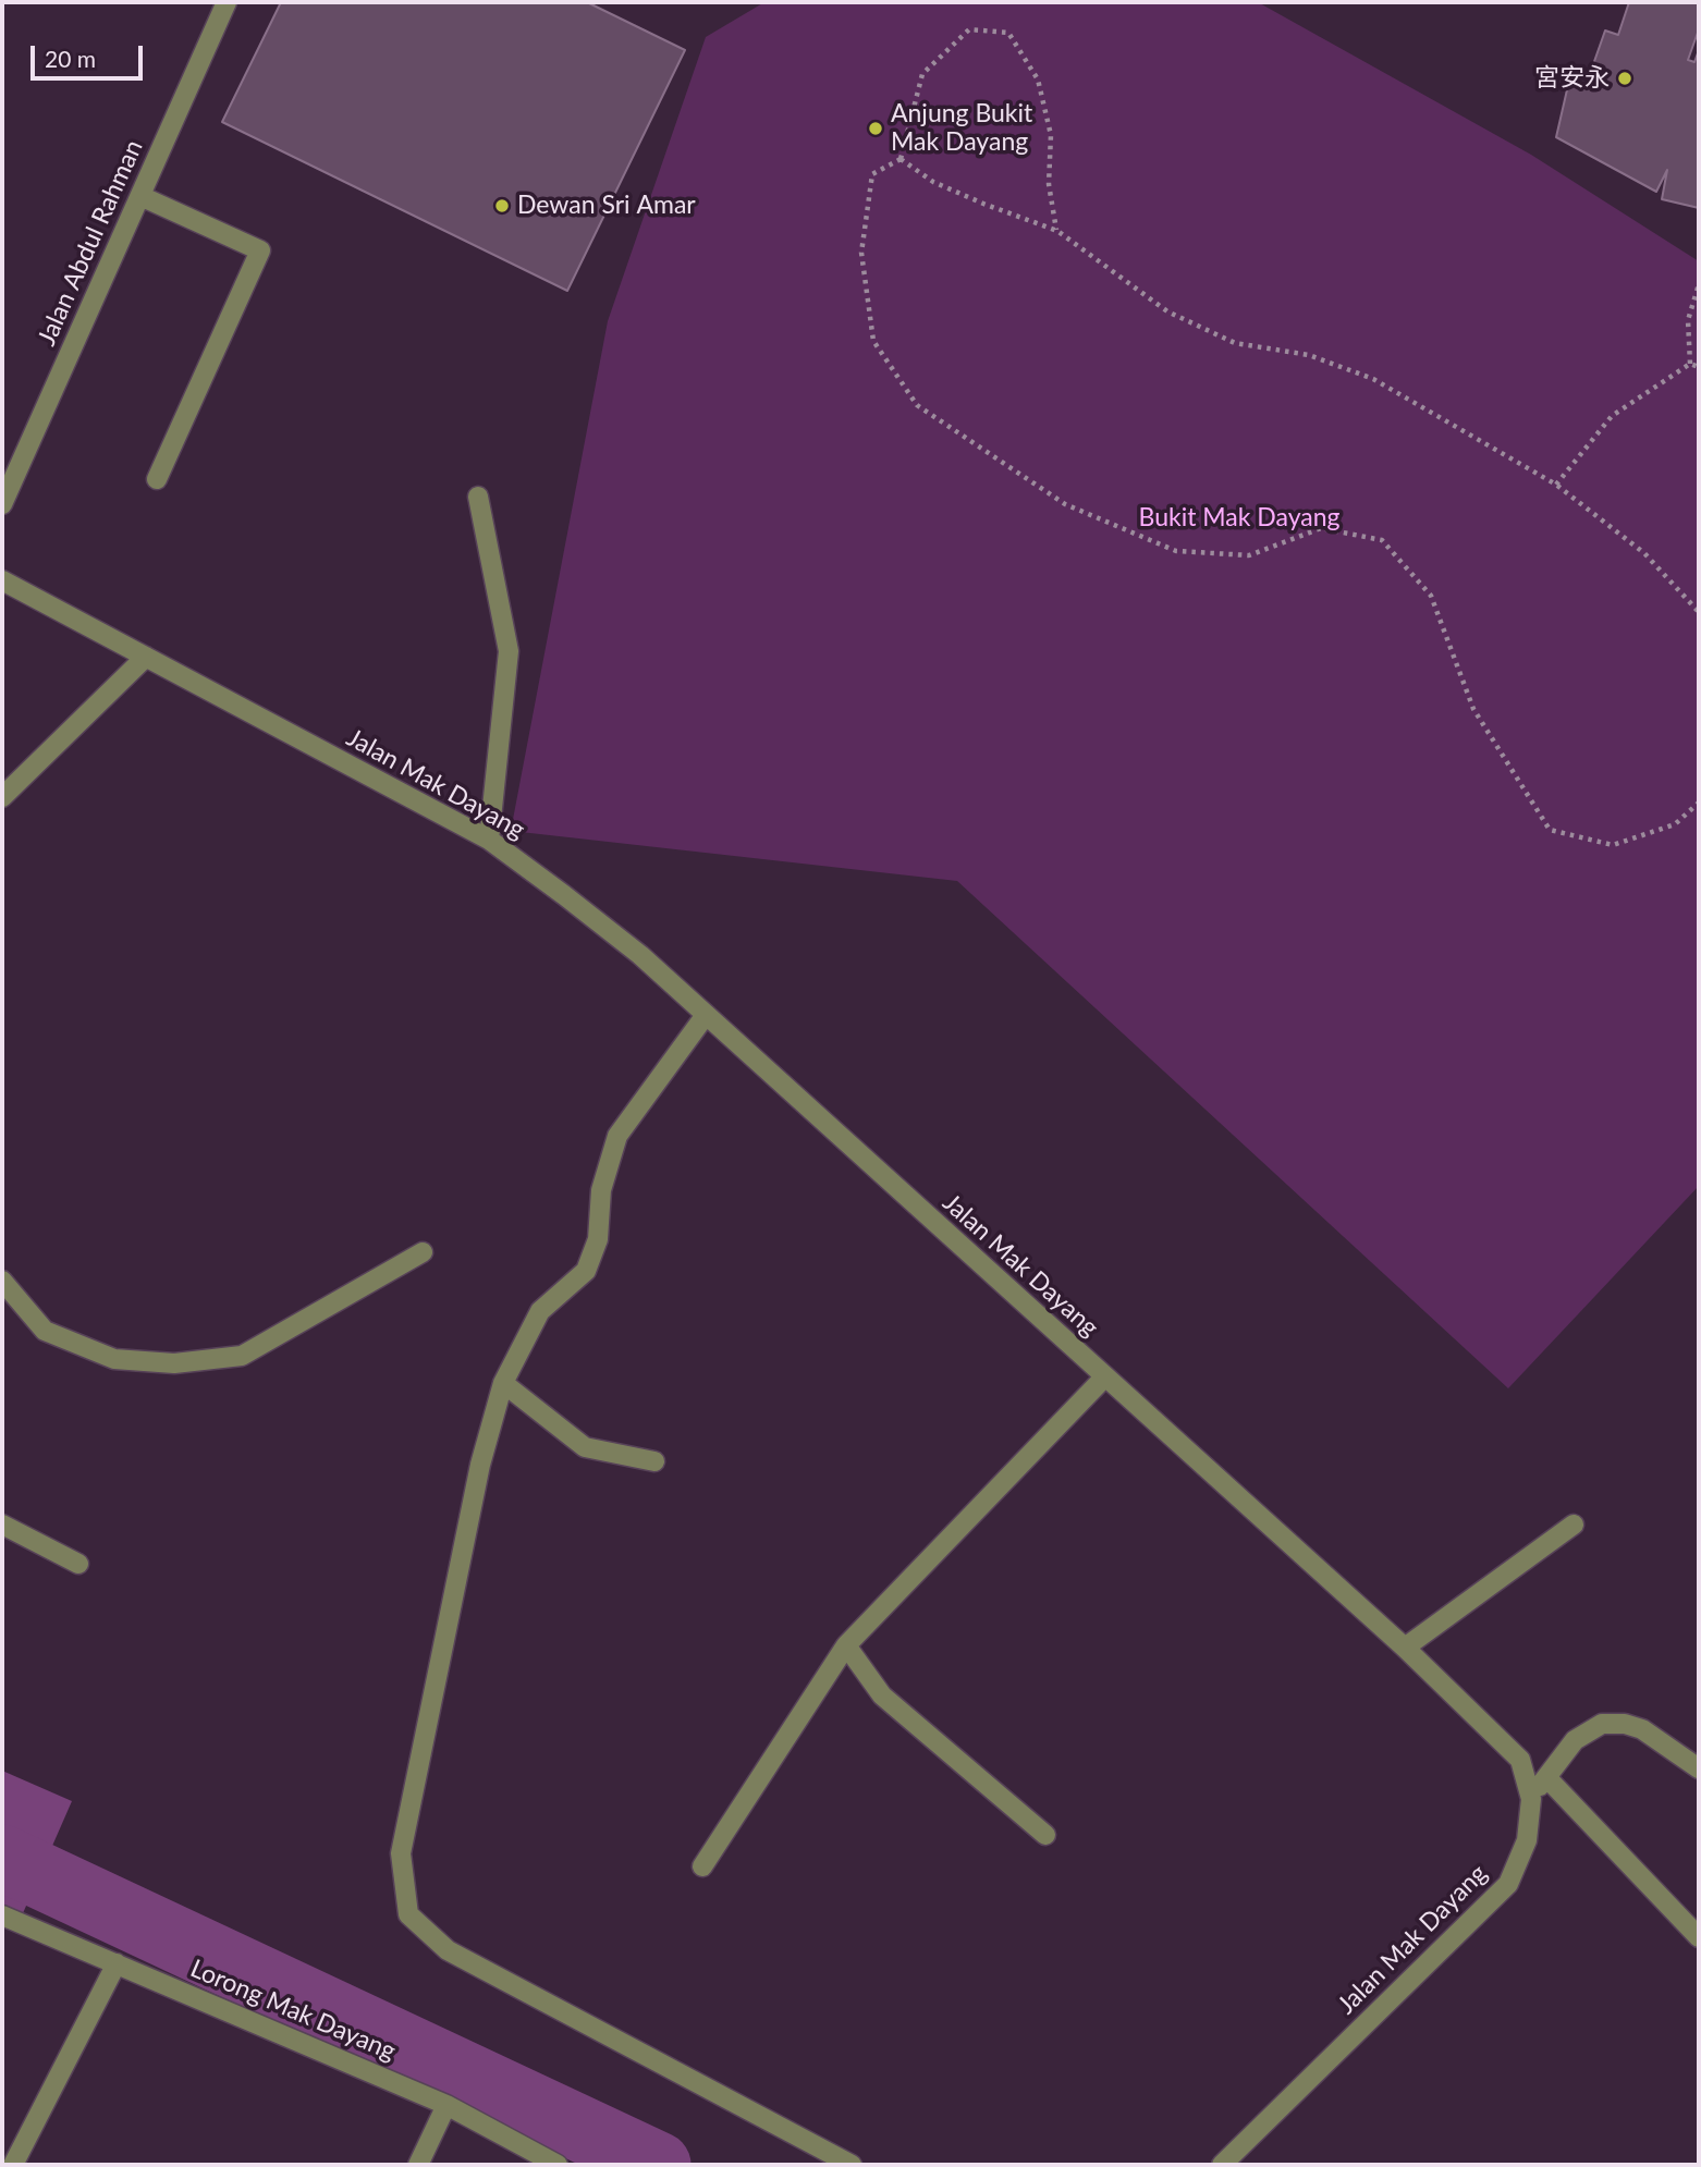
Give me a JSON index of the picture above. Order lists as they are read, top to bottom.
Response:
{
  "streets": {
    "street": ["Jalan Abdul Rahman", "Jalan Mak Dayang", "Lorong Mak Dayang"]
  },
  "parks": ["Bukit Mak Dayang"],
  "places": ["宮安永", "Anjung Bukit Mak Dayang", "Dewan Sri Amar"],
  "scale_bar": "20 m"
}
